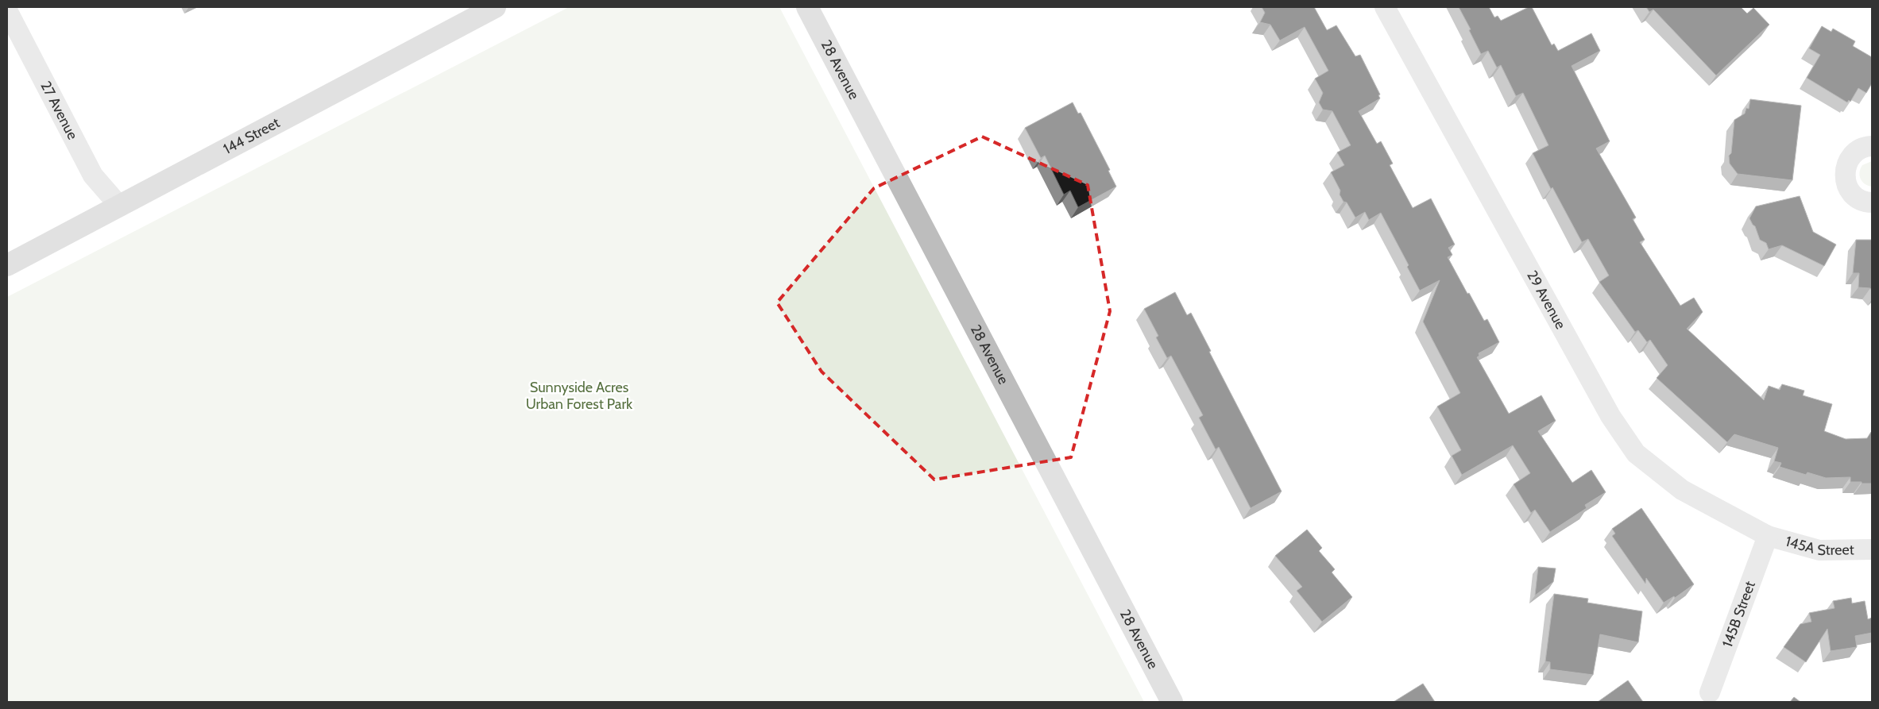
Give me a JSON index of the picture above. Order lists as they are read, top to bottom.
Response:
{
  "streets": {
    "street": [
      "28 Avenue",
      "27 Avenue",
      "144 Street",
      "29 Avenue",
      "145A Street",
      "145B Street"
    ]
  },
  "crossings": [
    ["27 Avenue", "144 Street"],
    ["29 Avenue", "145A Street"],
    ["29 Avenue", "145B Street"],
    ["145A Street", "145B Street"]
  ],
  "parks": ["Sunnyside Acres Urban Forest Park"]
}
